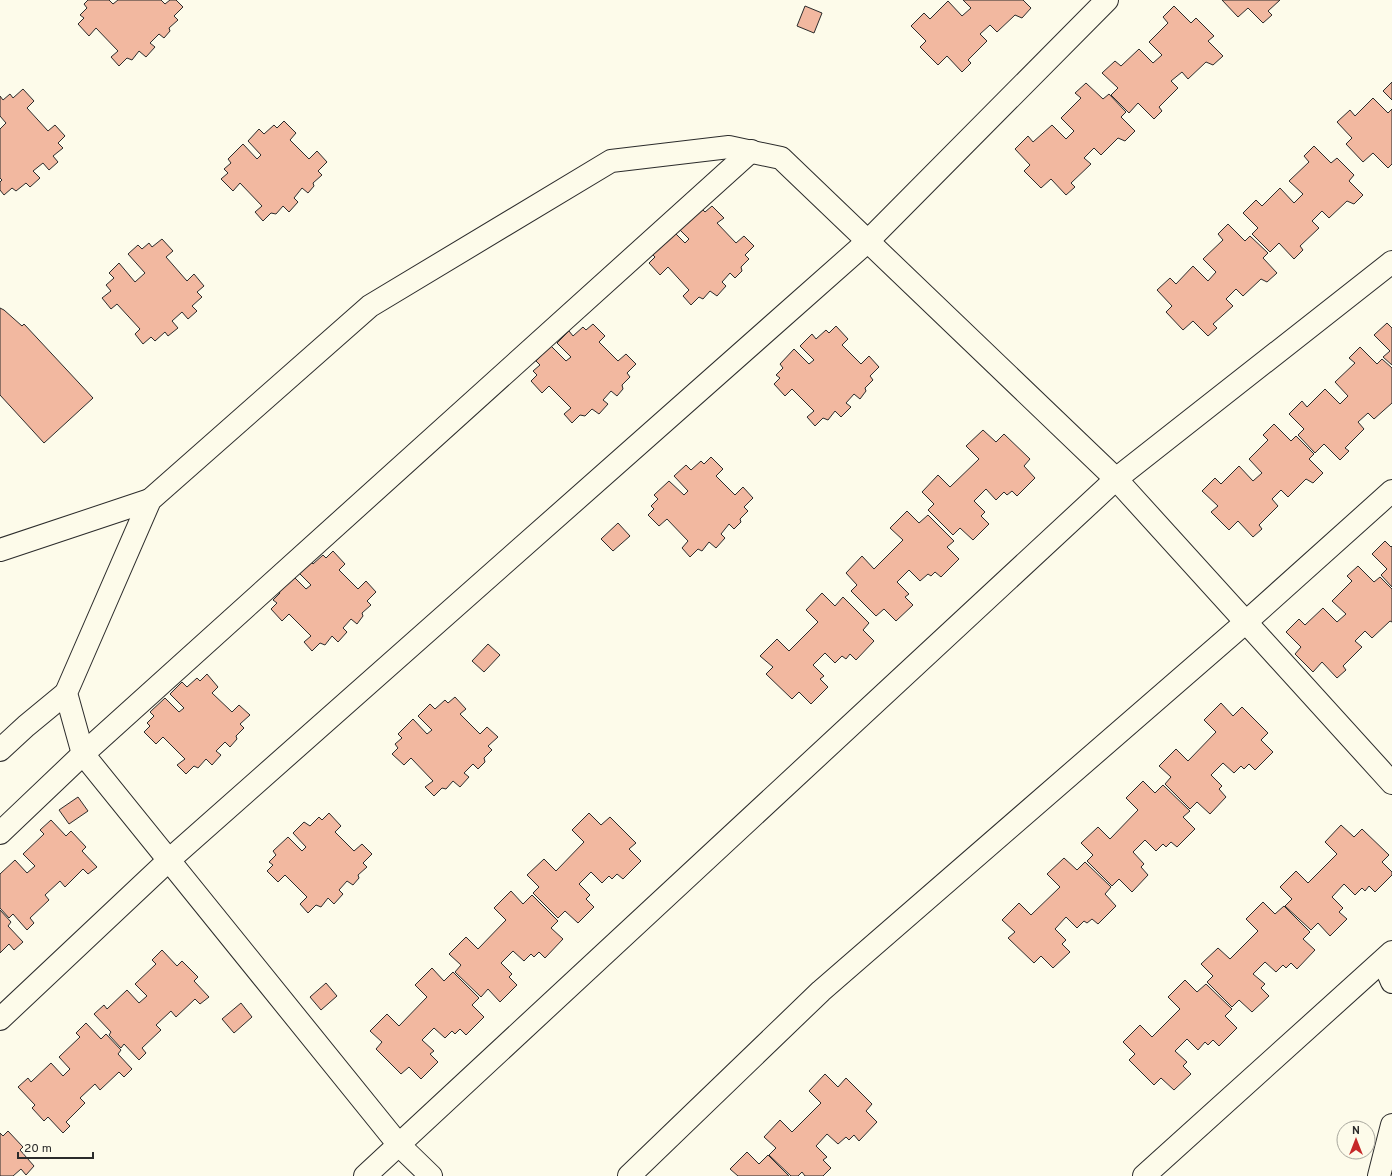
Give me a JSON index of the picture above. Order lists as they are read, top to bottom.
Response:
{
  "scale_bar": "20 m",
  "north": "top"
}
